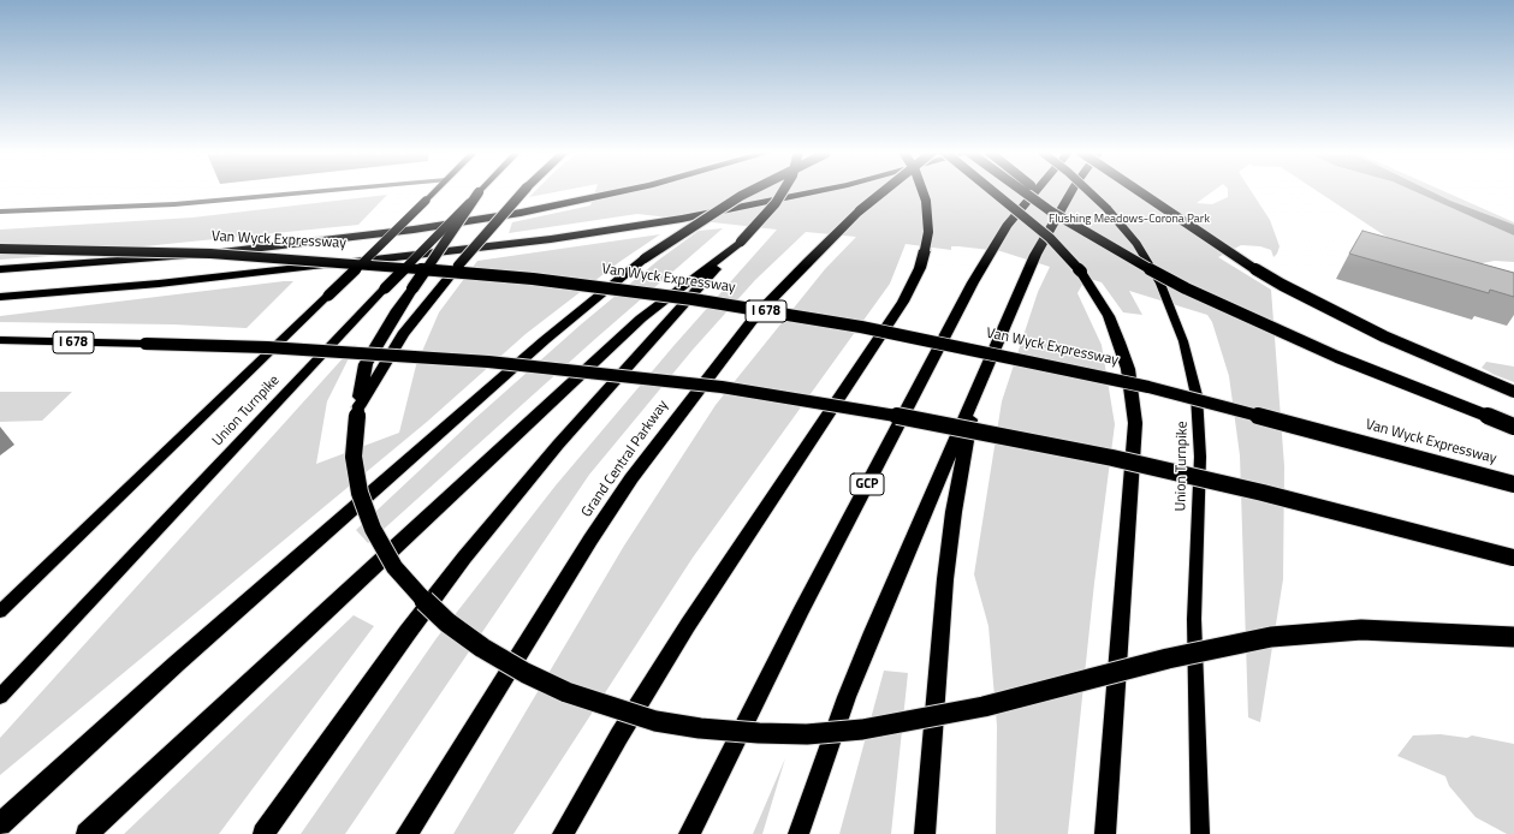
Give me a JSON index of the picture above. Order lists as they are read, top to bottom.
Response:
{
  "streets": {
    "highway": [
      "Van Wyck Expressway",
      "I 678",
      "Grand Central Parkway",
      "GCP"
    ],
    "main road": ["Union Turnpike"]
  },
  "parks": ["Flushing Meadows-Corona Park"]
}
